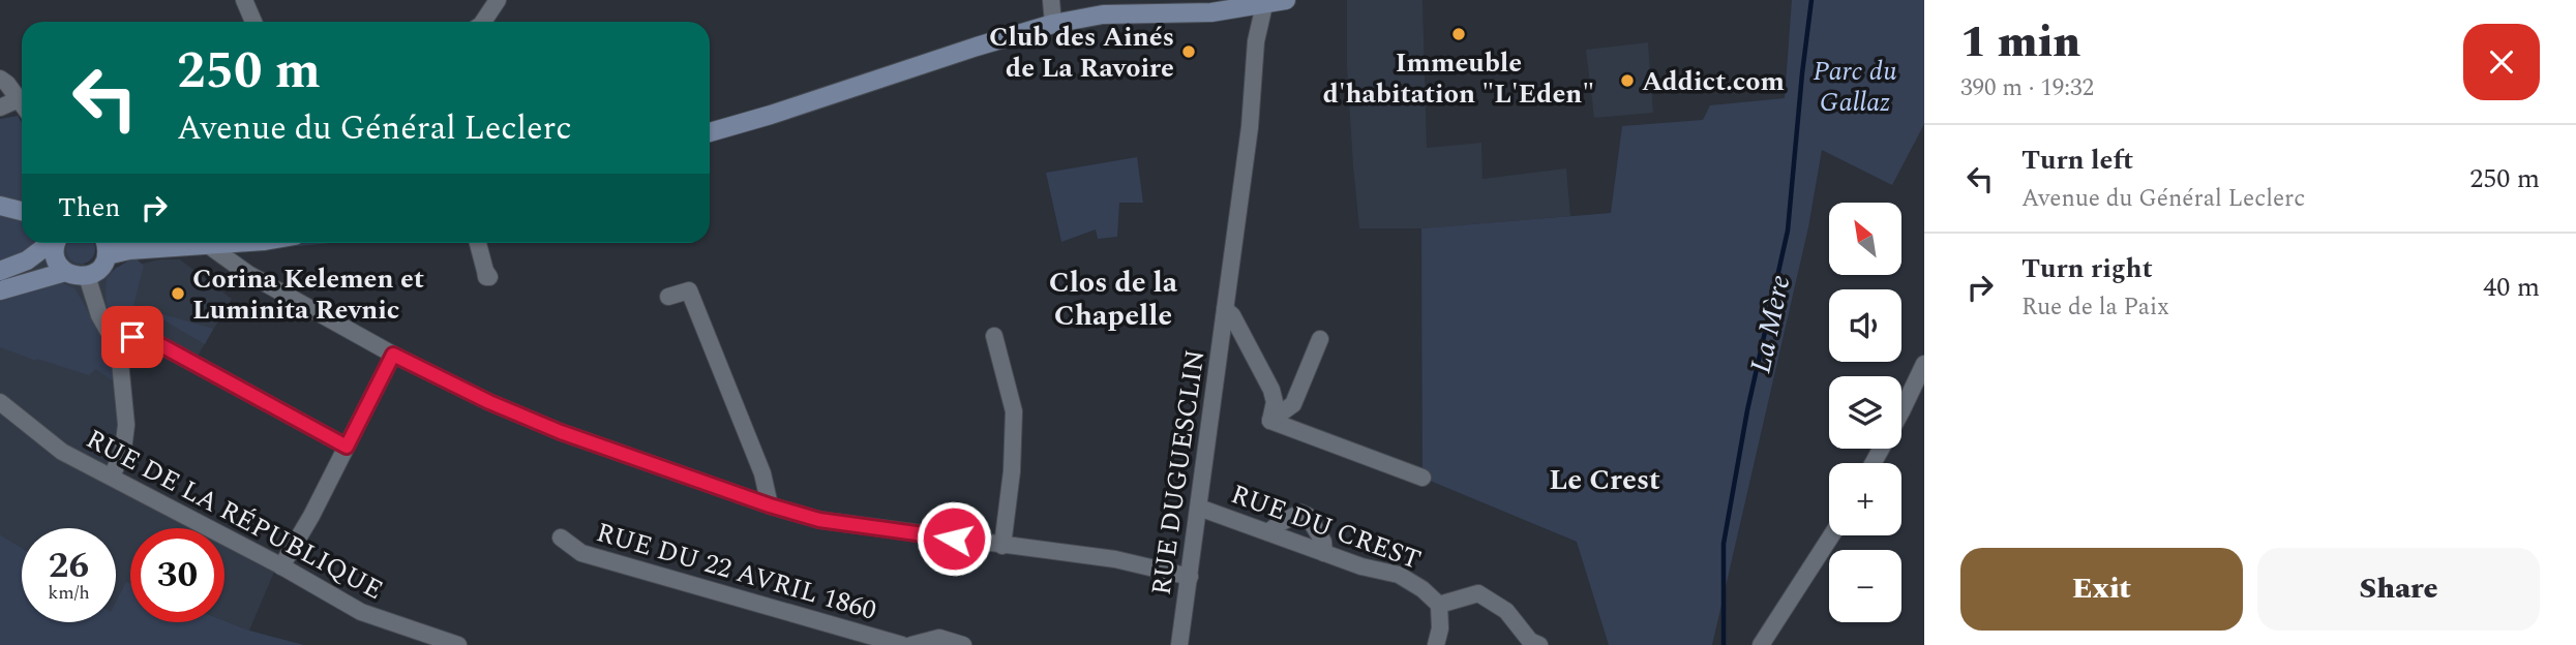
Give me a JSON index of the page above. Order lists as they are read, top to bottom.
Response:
{
  "streets": {
    "street": [
      "RUE DUGUESCLIN",
      "RUE DE LA RÉPUBLIQUE",
      "RUE DU CREST",
      "RUE DU 22 AVRIL 1860"
    ]
  },
  "crossings": [
    ["RUE DUGUESCLIN", "RUE DU CREST"]
  ],
  "districts": ["Clos de la Chapelle", "Le Crest"],
  "water": ["La Mère"],
  "parks": ["Parc du Gallaz"],
  "places": [
    "Immeuble d'habitation \"L'Eden\"",
    "Club des Ainés de La Ravoire",
    "Addict.com",
    "Corina Kelemen et Luminita Revnic"
  ],
  "north": "top left",
  "page": {
    "heading": ["1 min", "390 m · 19:32"],
    "turn": ["250 m", "Avenue du Général Leclerc"],
    "list": [
      {
        "name": "Turn left",
        "note": "Avenue du Général Leclerc",
        "value": "250 m"
      },
      {
        "name": "Turn right",
        "note": "Rue de la Paix",
        "value": "40 m"
      }
    ],
    "then": "Then",
    "map_buttons": ["+", "−"],
    "speed": "26 km/h",
    "limit": "30",
    "buttons": ["Exit", "Share"]
  }
}
